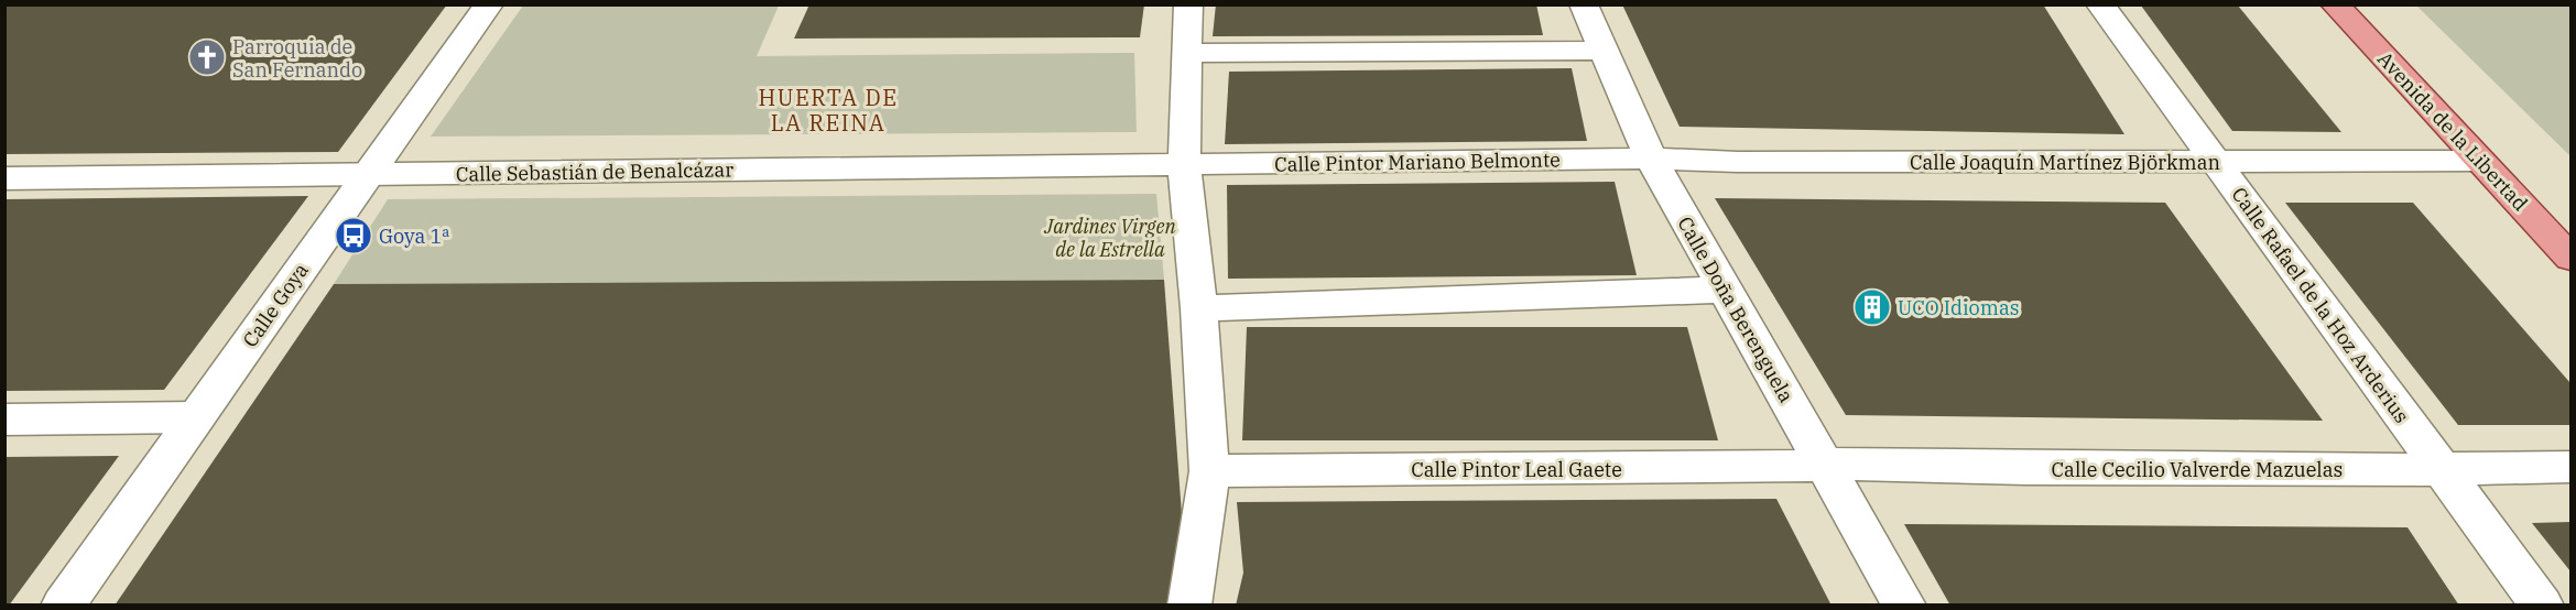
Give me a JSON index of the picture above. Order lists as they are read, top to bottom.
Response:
{
  "streets": {
    "main road": ["Avenida de la Libertad"],
    "street": [
      "Calle Pintor Mariano Belmonte",
      "Calle Joaquín Martínez Björkman",
      "Calle Sebastián de Benalcázar",
      "Calle Goya",
      "Calle Rafael de la Hoz Arderius",
      "Calle Doña Berenguela",
      "Calle Pintor Leal Gaete",
      "Calle Cecilio Valverde Mazuelas"
    ]
  },
  "crossings": [
    ["Avenida de la Libertad", "Calle Joaquín Martínez Björkman"],
    ["Calle Pintor Mariano Belmonte", "Calle Joaquín Martínez Björkman"],
    ["Calle Pintor Mariano Belmonte", "Calle Sebastián de Benalcázar"],
    ["Calle Pintor Mariano Belmonte", "Calle Doña Berenguela"],
    ["Calle Joaquín Martínez Björkman", "Calle Rafael de la Hoz Arderius"],
    ["Calle Joaquín Martínez Björkman", "Calle Doña Berenguela"],
    ["Calle Sebastián de Benalcázar", "Calle Goya"],
    ["Calle Rafael de la Hoz Arderius", "Calle Cecilio Valverde Mazuelas"],
    ["Calle Doña Berenguela", "Calle Pintor Leal Gaete"],
    ["Calle Doña Berenguela", "Calle Cecilio Valverde Mazuelas"],
    ["Calle Pintor Leal Gaete", "Calle Cecilio Valverde Mazuelas"]
  ],
  "districts": ["HUERTA DE LA REINA"],
  "parks": ["Jardines Virgen de la Estrella"],
  "places": {
    "church": ["Parroquia de San Fernando"],
    "bus stop": ["Goya 1ª"],
    "building": ["UCO Idiomas"]
  }
}
